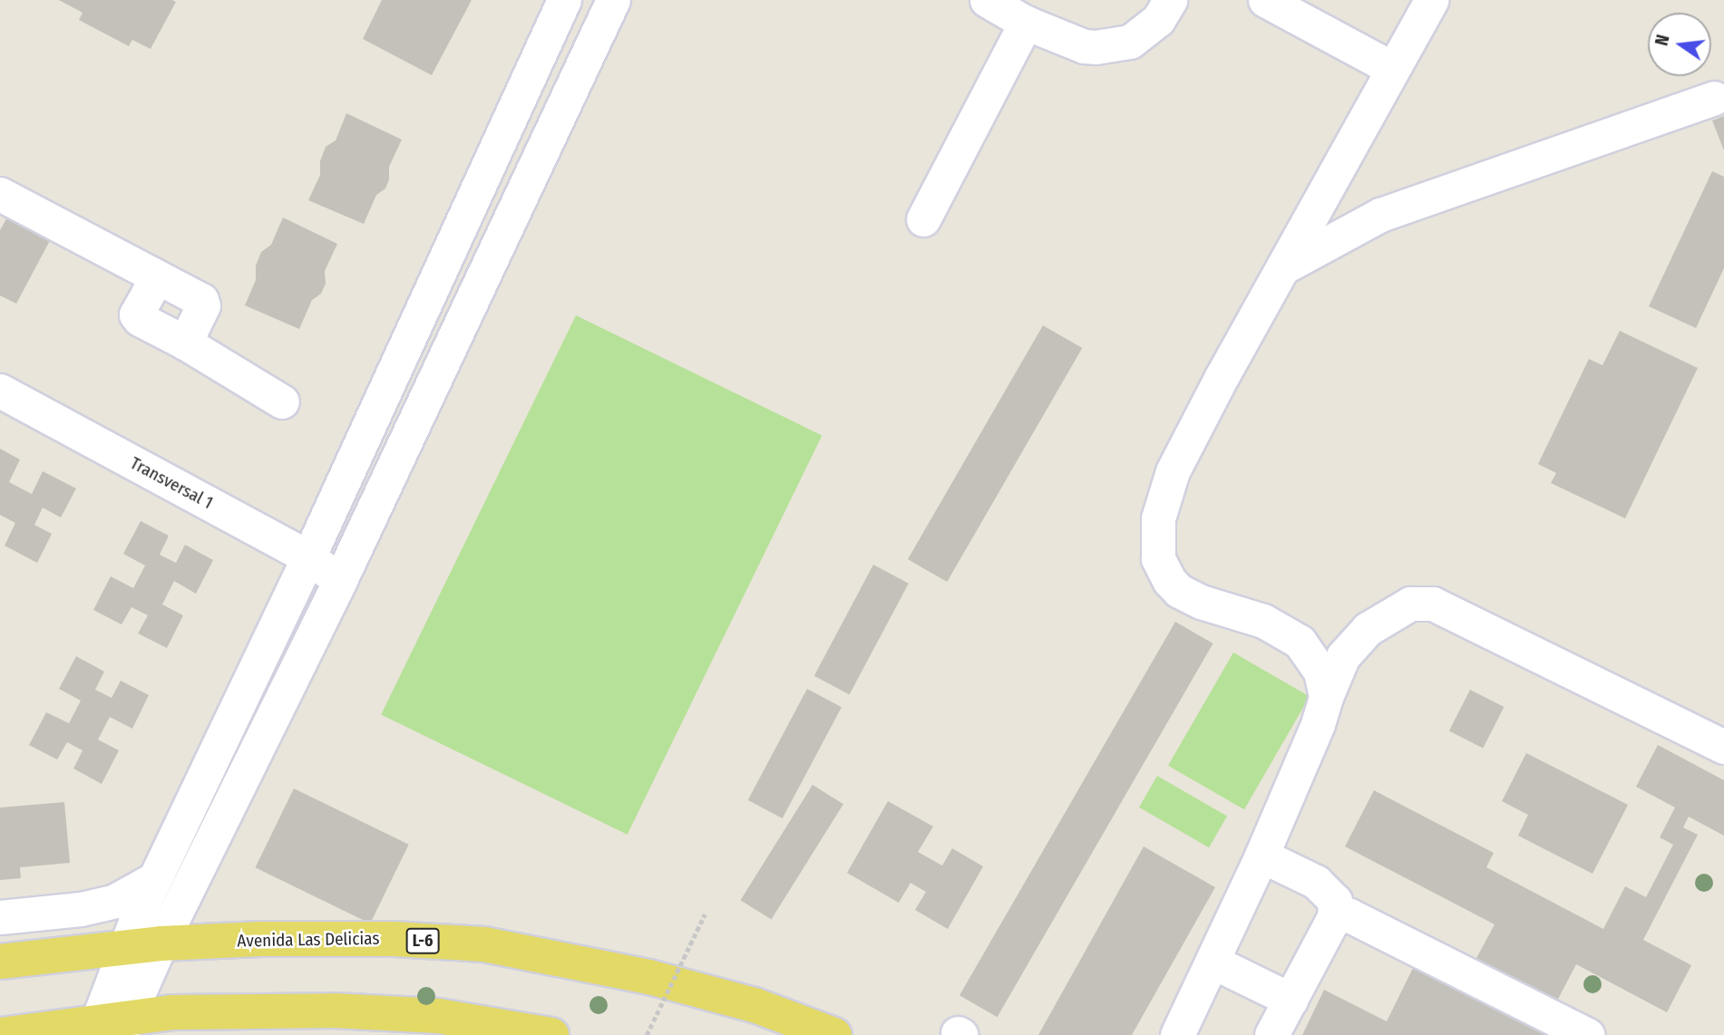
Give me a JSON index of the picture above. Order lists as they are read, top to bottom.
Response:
{
  "streets": {
    "main road": ["Avenida Las Delicias", "L-6"],
    "street": ["Transversal 1"]
  },
  "north": "left"
}
